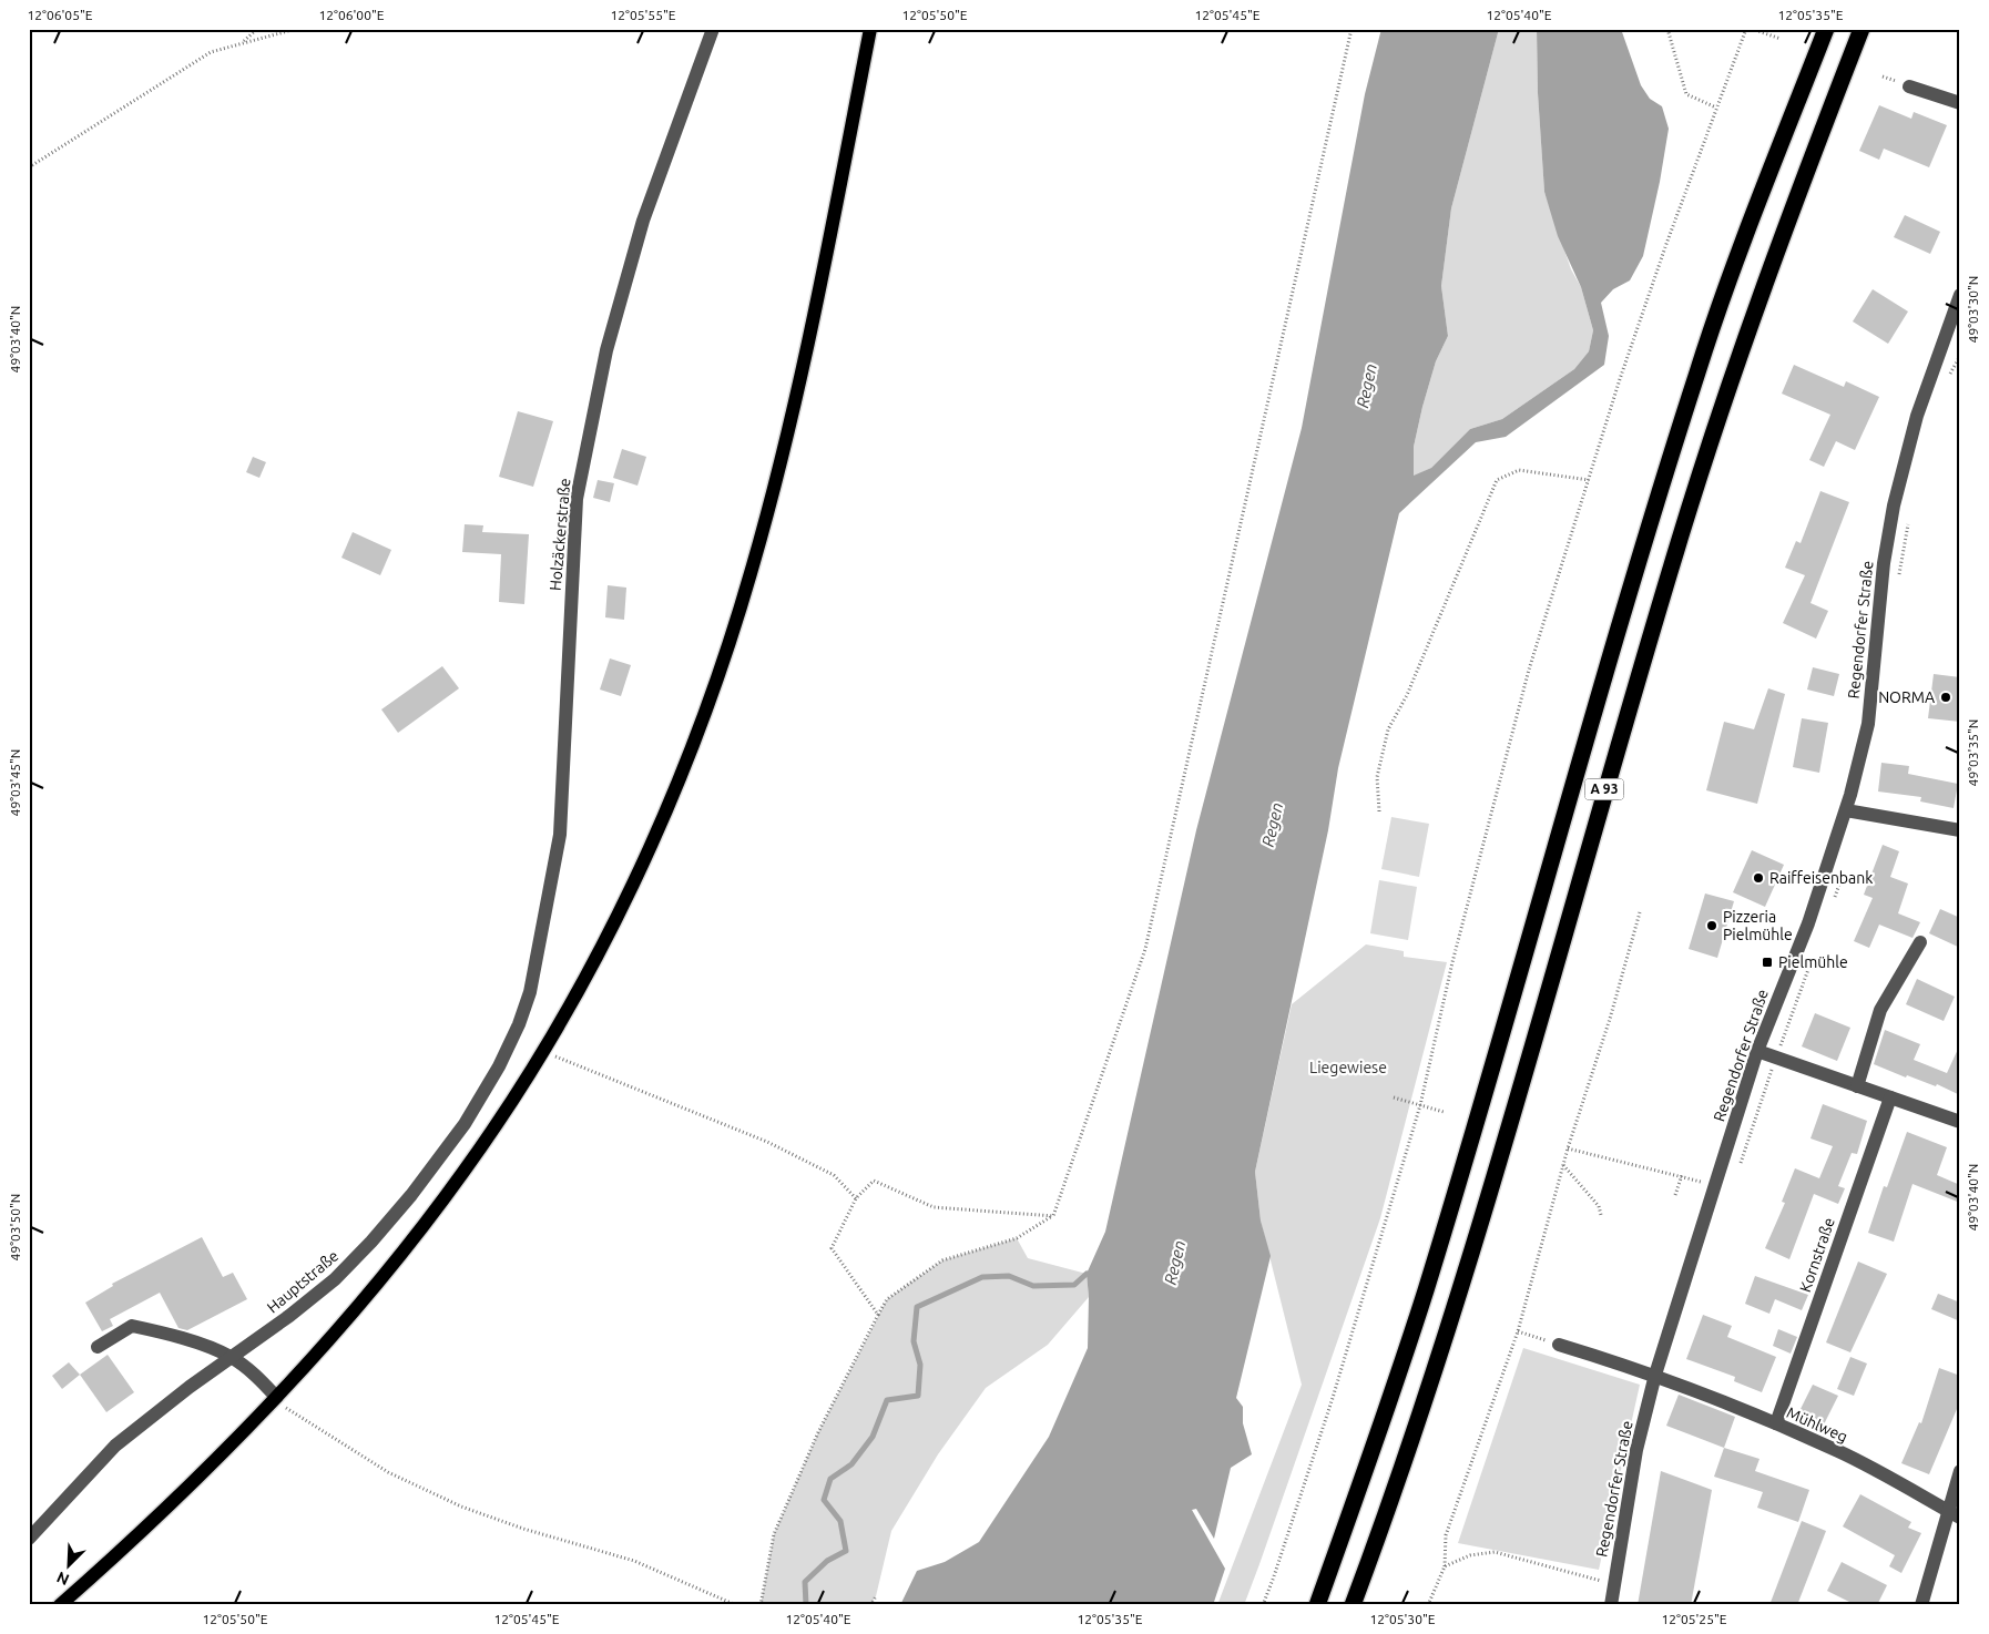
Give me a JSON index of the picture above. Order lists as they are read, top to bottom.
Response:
{
  "streets": {
    "highway": ["A 93"],
    "street": [
      "Holzäckerstraße",
      "Regendorfer Straße",
      "Kornstraße",
      "Hauptstraße",
      "Mühlweg"
    ]
  },
  "crossings": [
    ["Holzäckerstraße", "Hauptstraße"],
    ["Regendorfer Straße", "Mühlweg"],
    ["Kornstraße", "Mühlweg"]
  ],
  "water": ["Regen"],
  "parks": ["Liegewiese"],
  "places": {
    "other": ["NORMA", "Raiffeisenbank", "Pizzeria Pielmühle"],
    "transit": ["Pielmühle"]
  },
  "north": "bottom left",
  "coordinates": [
    "12°06'05\"E",
    "12°06'00\"E",
    "12°05'55\"E",
    "12°05'50\"E",
    "12°05'45\"E",
    "12°05'40\"E",
    "12°05'35\"E",
    "49°03'30\"N",
    "49°03'40\"N",
    "49°03'35\"N",
    "49°03'45\"N",
    "49°03'50\"N",
    "12°05'30\"E",
    "12°05'25\"E"
  ]
}
